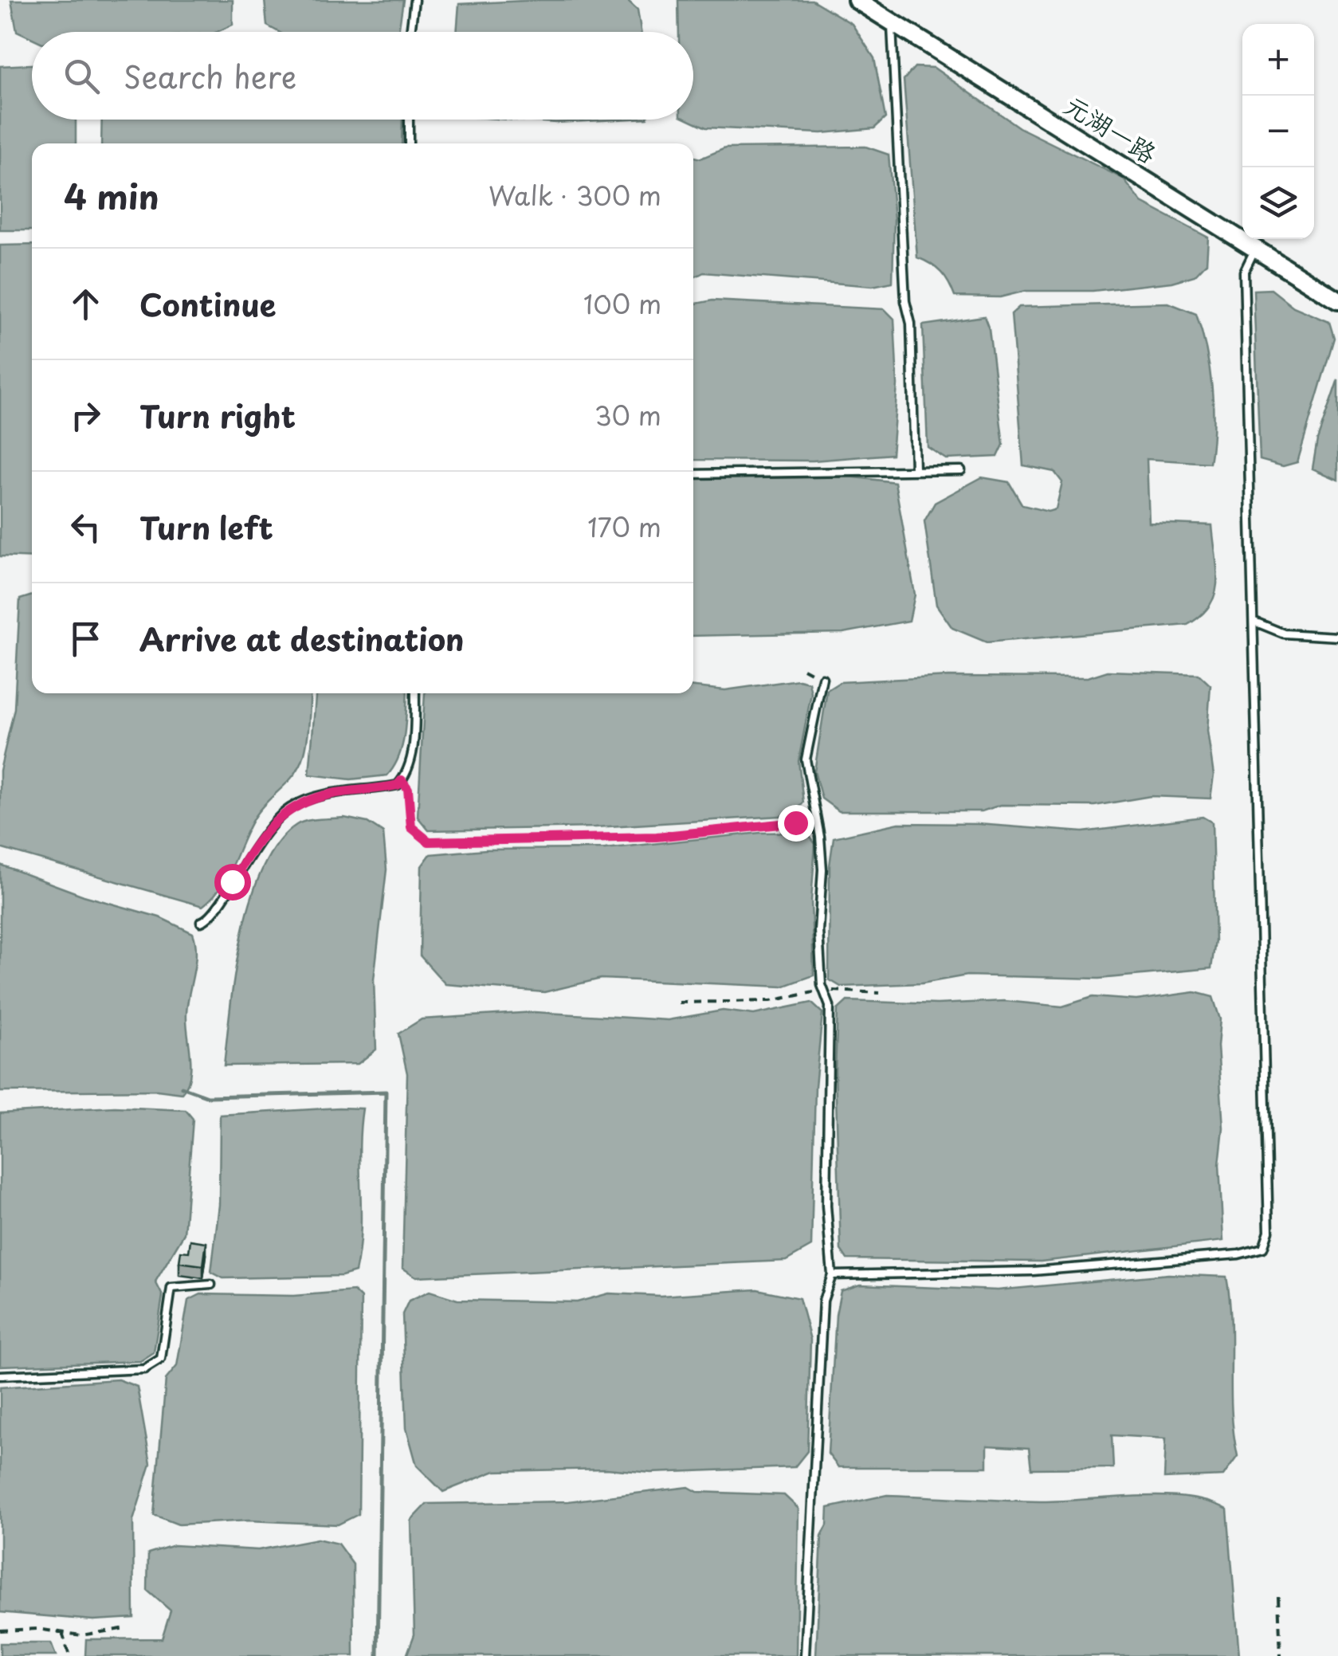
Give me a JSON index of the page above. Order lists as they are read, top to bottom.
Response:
{
  "streets": {
    "main road": ["元湖一路"]
  },
  "page": {
    "map_buttons": ["+", "−"],
    "search": "Search here",
    "heading": ["4 min", "Walk · 300 m"],
    "list": [
      ["Continue", "100 m"],
      ["Turn right", "30 m"],
      ["Turn left", "170 m"],
      "Arrive at destination"
    ]
  }
}
